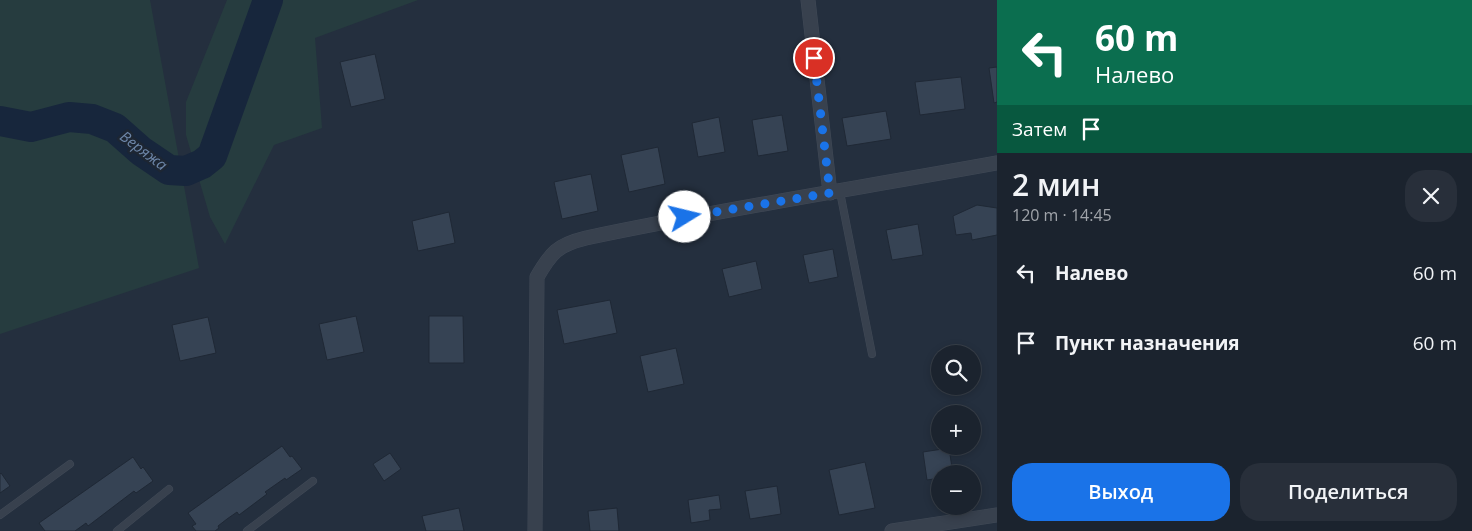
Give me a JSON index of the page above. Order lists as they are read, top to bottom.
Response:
{
  "water": ["Веряжа"],
  "page": {
    "turn": ["60 m", "Налево"],
    "then": "Затем",
    "heading": ["2 мин", "120 m · 14:45"],
    "list": [
      {
        "name": "Налево",
        "value": "60 m"
      },
      {
        "name": "Пункт назначения",
        "value": "60 m"
      }
    ],
    "map_buttons": ["+", "−"],
    "buttons": ["Выход", "Поделиться"]
  }
}
